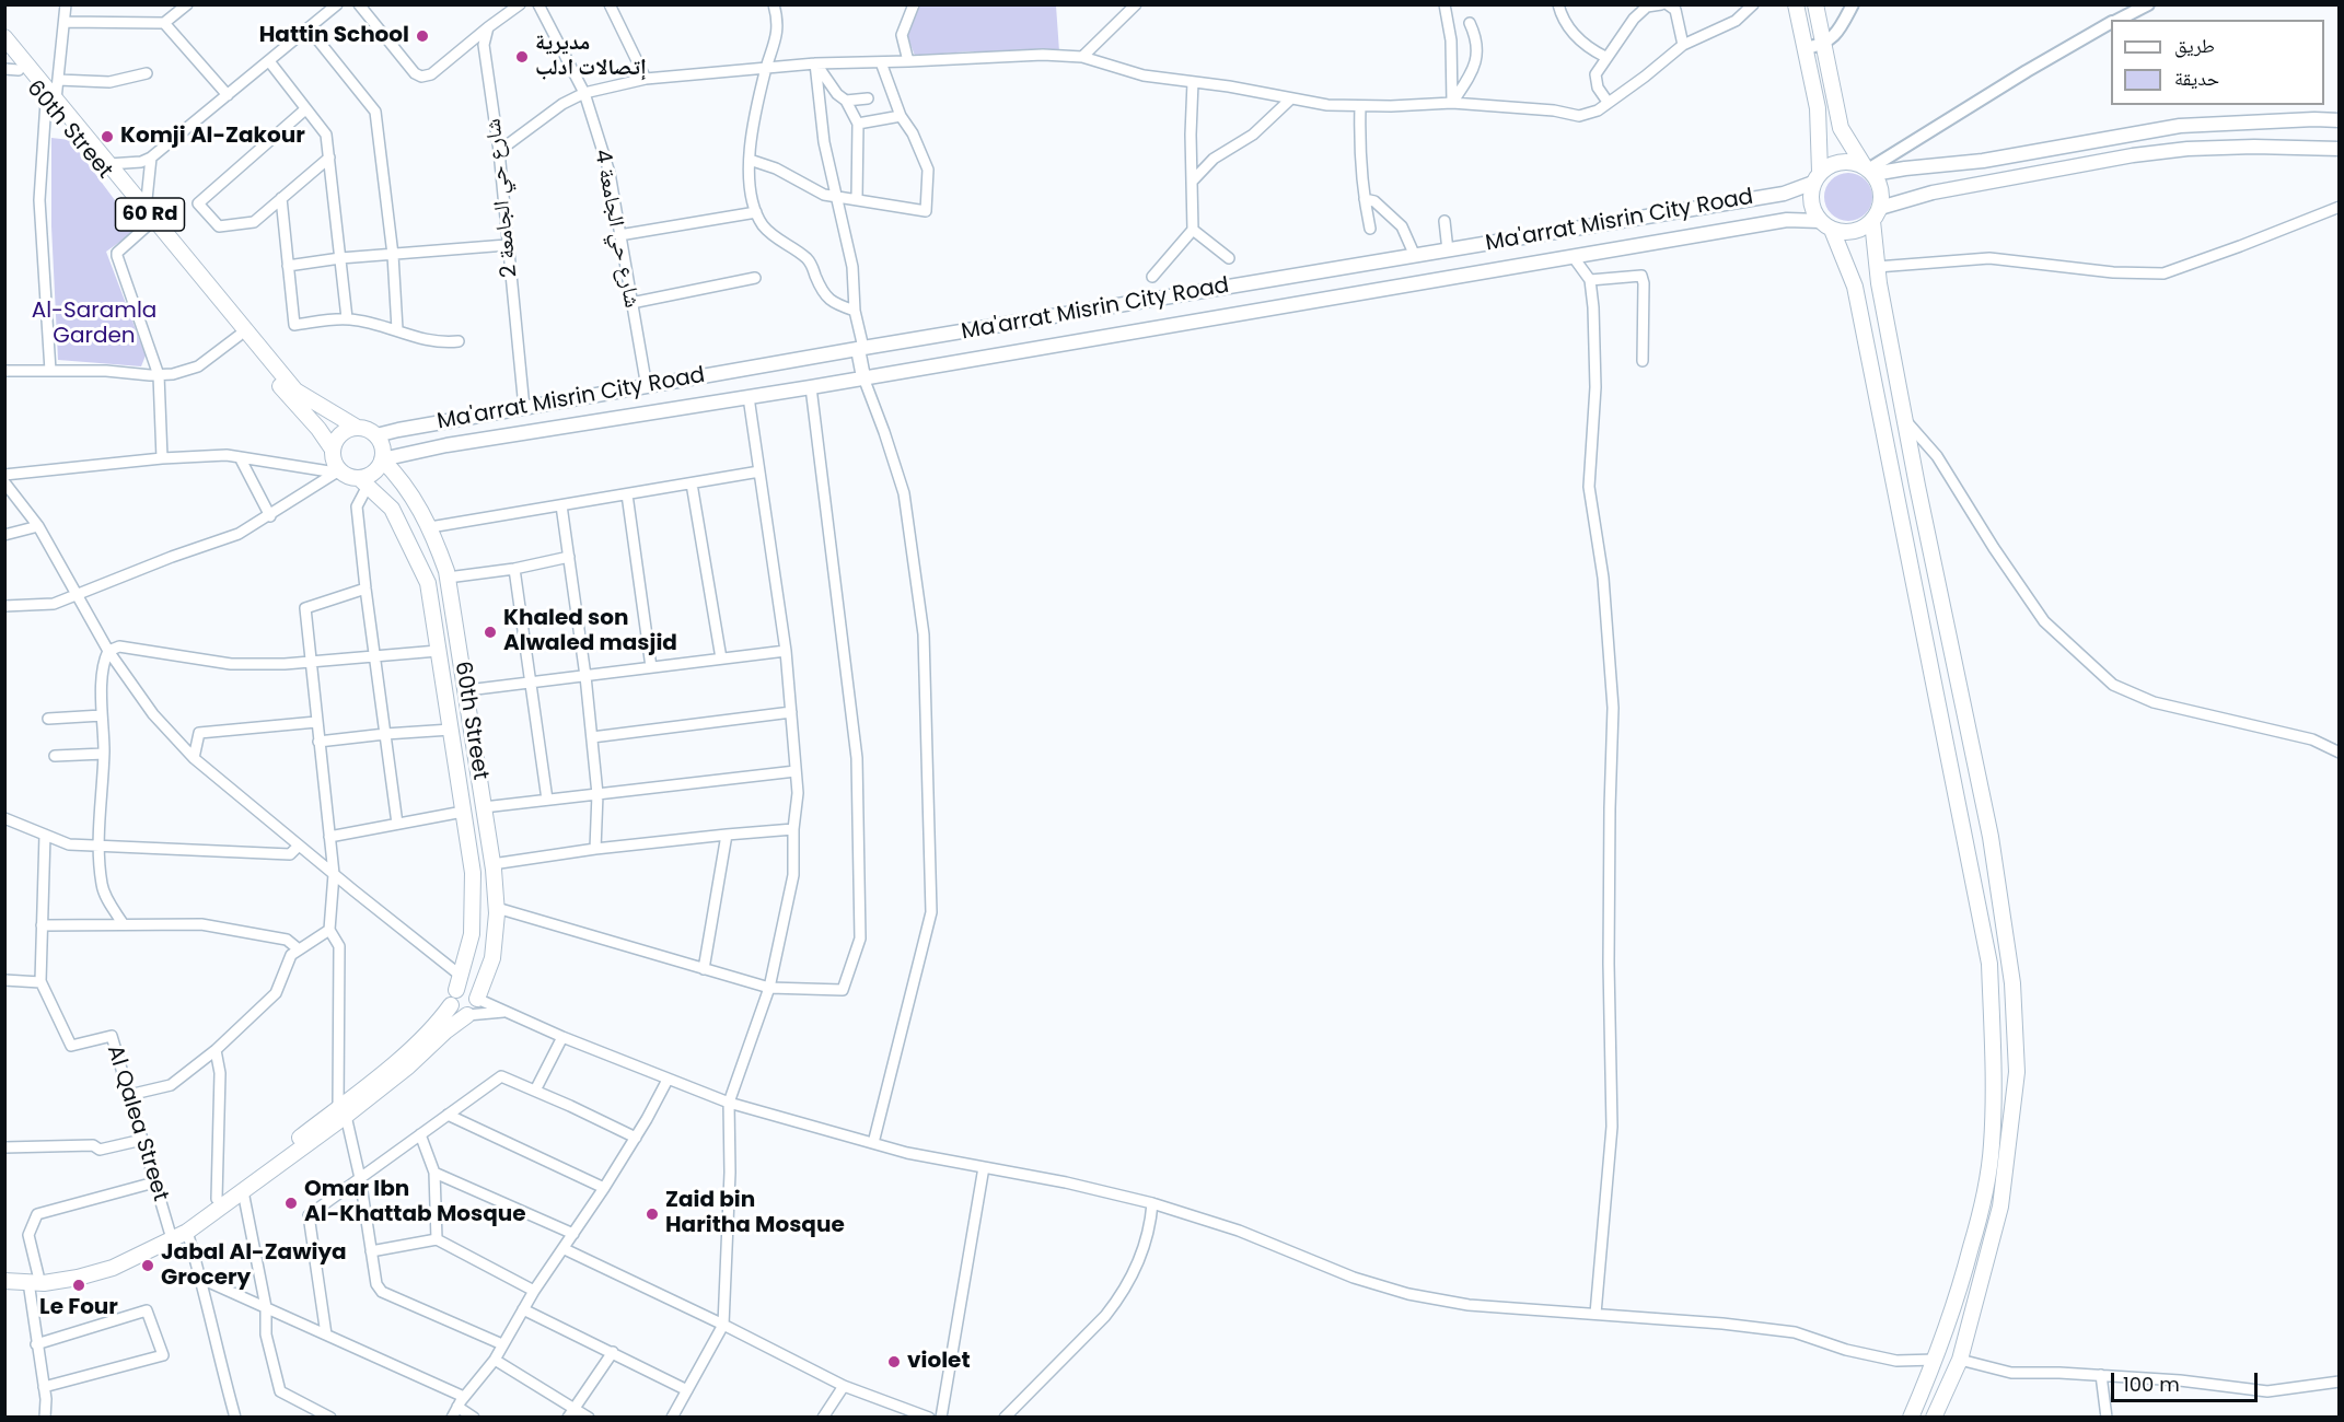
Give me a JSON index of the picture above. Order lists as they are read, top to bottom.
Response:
{
  "streets": {
    "main road": ["60th Street", "60 Rd", "Ma'arrat Misrin City Road"],
    "street": ["شارع حي الجامعة 2", "شارع حي الجامعة 4", "Al Qalea Street"]
  },
  "crossings": [
    ["60th Street", "Ma'arrat Misrin City Road"],
    ["شارع حي الجامعة 2", "Ma'arrat Misrin City Road"],
    ["Ma'arrat Misrin City Road", "شارع حي الجامعة 4"]
  ],
  "parks": ["Al-Saramla Garden"],
  "places": [
    "Hattin School",
    "مديرية إتصالات ادلب",
    "Komji Al-Zakour",
    "Khaled son Alwaled masjid",
    "Omar Ibn Al-Khattab Mosque",
    "Zaid bin Haritha Mosque",
    "Jabal Al-Zawiya Grocery",
    "Le Four",
    "violet"
  ],
  "legend": ["طريق", "حديقة"],
  "scale_bar": "100 m"
}
